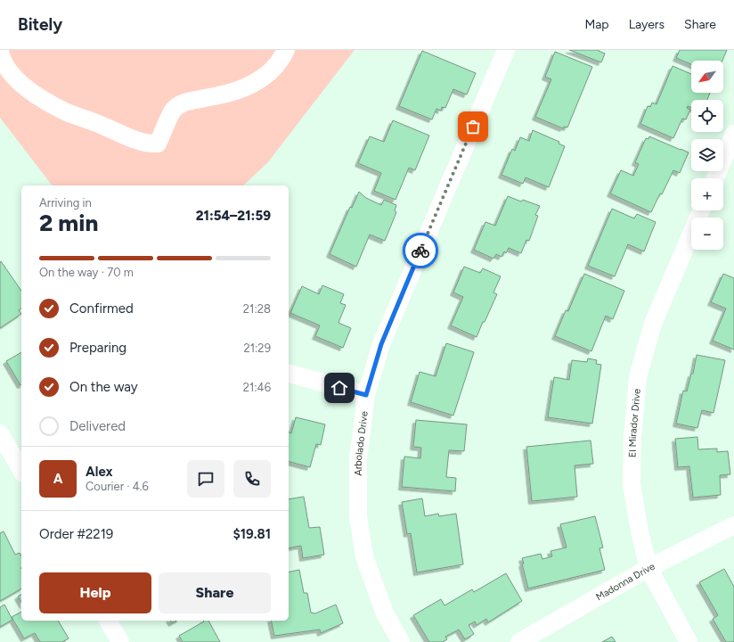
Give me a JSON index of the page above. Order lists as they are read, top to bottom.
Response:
{
  "streets": {
    "street": ["El Mirador Drive", "Arbolado Drive", "Madonna Drive"]
  },
  "crossings": [
    ["El Mirador Drive", "Madonna Drive"]
  ],
  "north": "bottom left",
  "page": {
    "header": "Bitely",
    "nav": ["Map", "Layers", "Share"],
    "map_buttons": ["+", "−"],
    "heading": ["2 min", "Arriving in", "21:54–21:59"],
    "panel": [
      "Alex",
      "Courier · 4.6",
      "Order #2219",
      "$19.81"
    ],
    "bar": "On the way · 70 m",
    "list": [
      ["Confirmed", "21:28"],
      ["Preparing", "21:29"],
      ["On the way", "21:46"],
      "Delivered"
    ],
    "round": "A",
    "buttons": ["Help", "Share"]
  }
}
